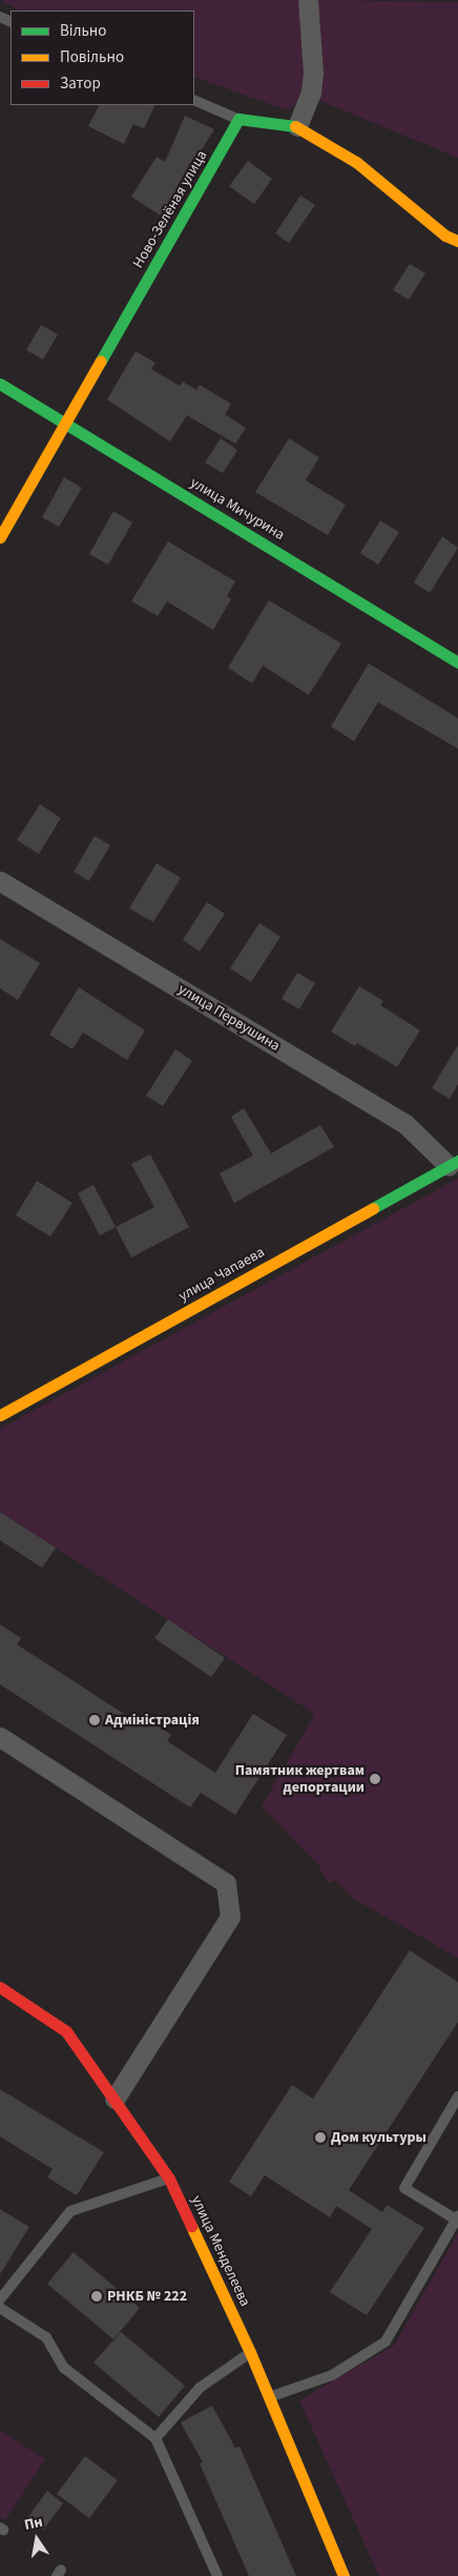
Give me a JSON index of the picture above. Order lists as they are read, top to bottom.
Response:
{
  "streets": {
    "street": [
      "Ново-Зелёная улица",
      "улица Мичурина",
      "улица Первушина",
      "улица Чапаева",
      "улица Менделеева"
    ]
  },
  "crossings": [
    ["Ново-Зелёная улица", "улица Мичурина"],
    ["улица Первушина", "улица Чапаева"]
  ],
  "places": [
    "Адміністрація",
    "Памятник жертвам депортации",
    "Дом культуры",
    "РНКБ № 222"
  ],
  "legend": ["Вільно", "Повільно", "Затор"],
  "north": "top"
}
